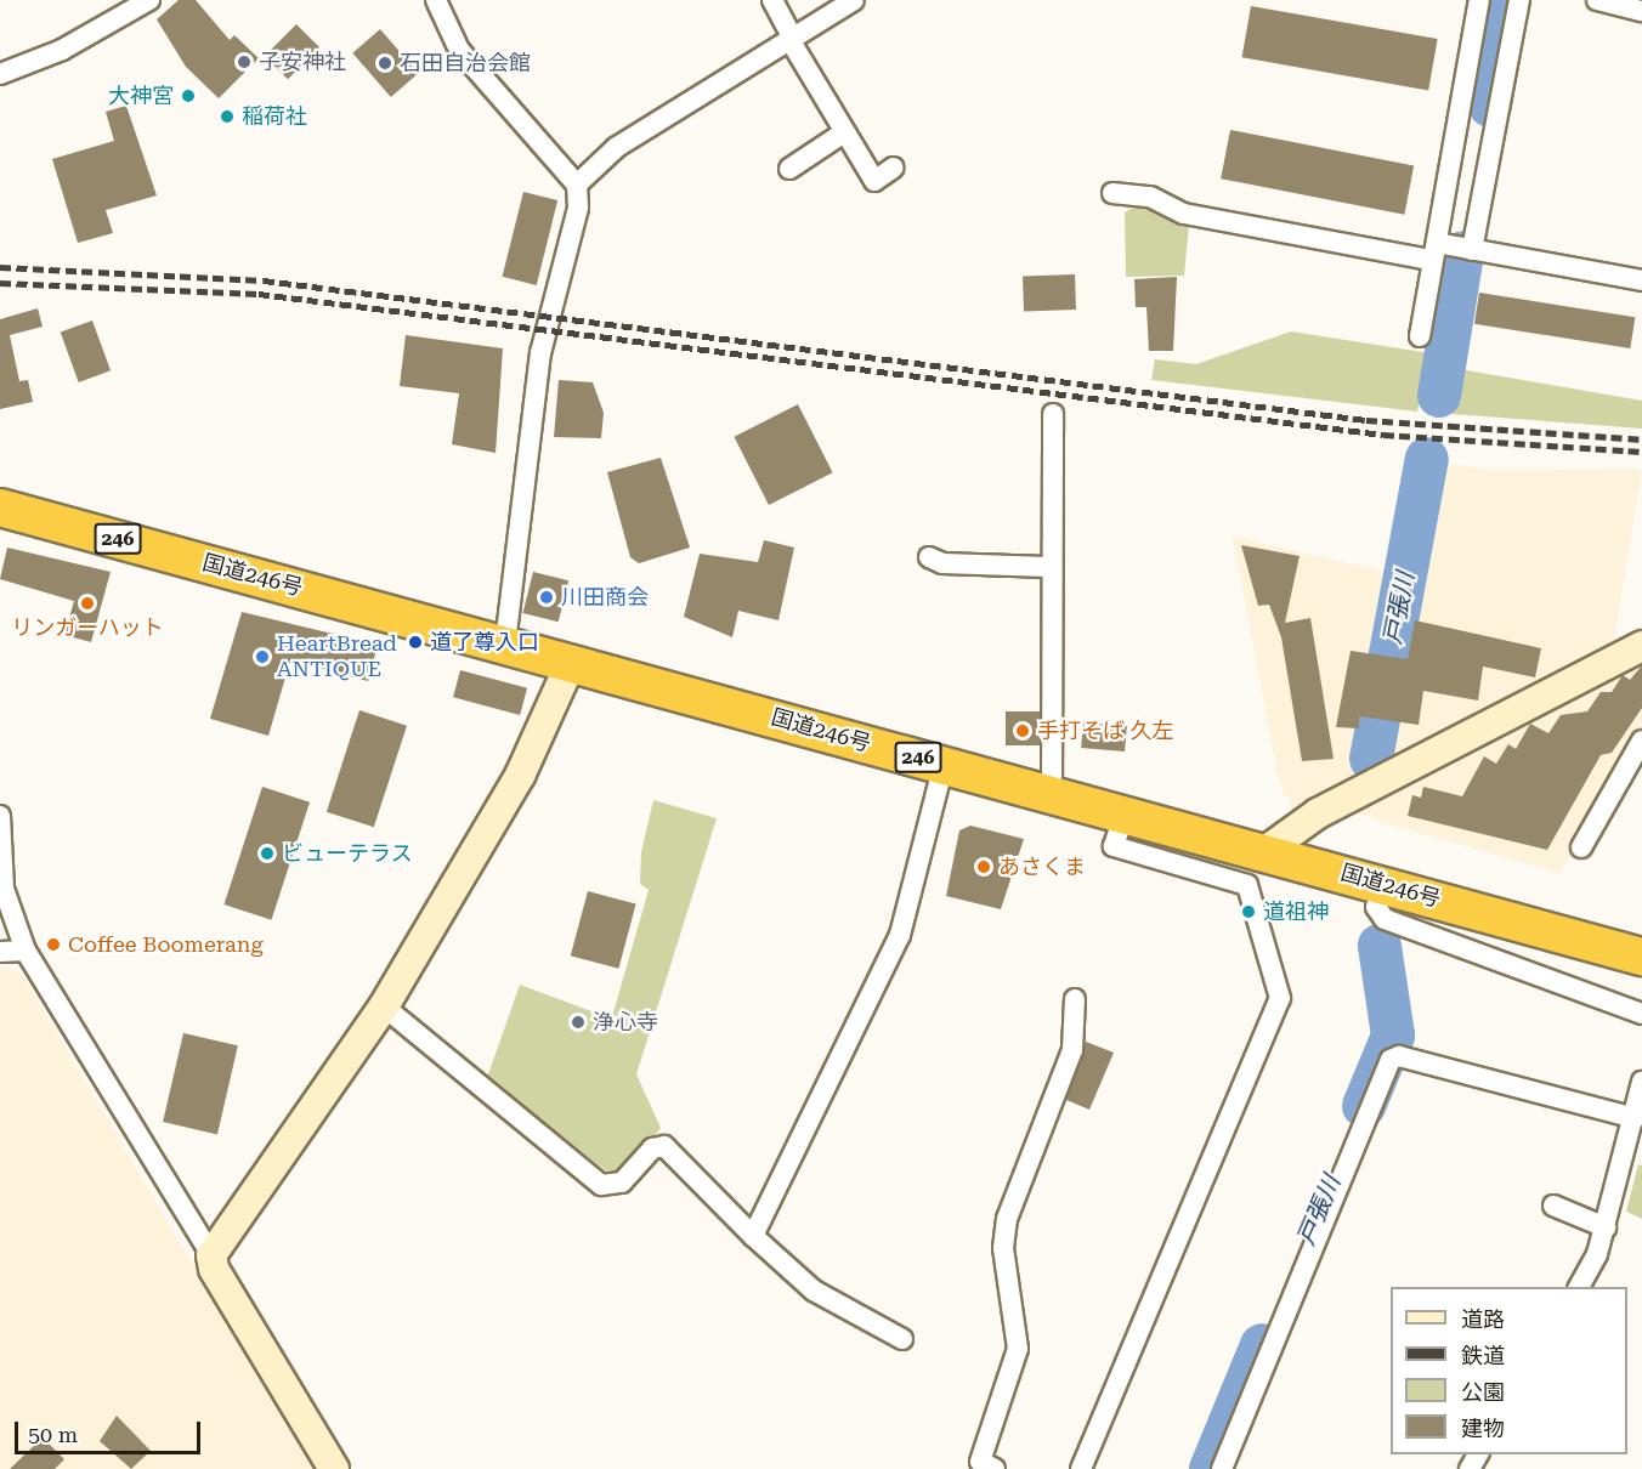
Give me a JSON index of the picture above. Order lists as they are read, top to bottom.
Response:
{
  "streets": {
    "highway": ["246", "国道246号"]
  },
  "water": ["戸張川"],
  "places": [
    "子安神社",
    "石田自治会館",
    "大神宮",
    "稲荷社",
    "川田商会",
    "リンガーハット",
    "道了尊入口",
    "HeartBread ANTIQUE",
    "手打そば 久左",
    "ビューテラス",
    "あさくま",
    "道祖神",
    "Coffee Boomerang",
    "浄心寺"
  ],
  "legend": [
    "道路",
    "鉄道",
    "公園",
    "建物"
  ],
  "scale_bar": "50 m"
}
